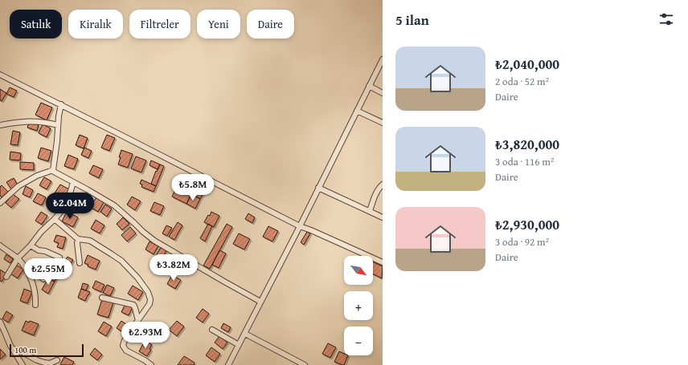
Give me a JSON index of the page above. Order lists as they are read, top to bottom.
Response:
{
  "scale_bar": "100 m",
  "north": "bottom right",
  "page": {
    "heading": "5 ilan",
    "chip": [
      "Satılık",
      "Kiralık",
      "Filtreler",
      "Yeni",
      "Daire"
    ],
    "list": [
      {
        "name": "₺2,040,000",
        "note": "2 oda · 52 m² · Daire"
      },
      {
        "name": "₺3,820,000",
        "note": "3 oda · 116 m² · Daire"
      },
      {
        "name": "₺2,930,000",
        "note": "3 oda · 92 m² · Daire"
      }
    ],
    "price": [
      "₺5.8M",
      "₺2.04M",
      "₺3.82M",
      "₺2.55M",
      "₺2.93M"
    ],
    "map_buttons": ["+", "−"],
    "scale": "100 m"
  }
}
